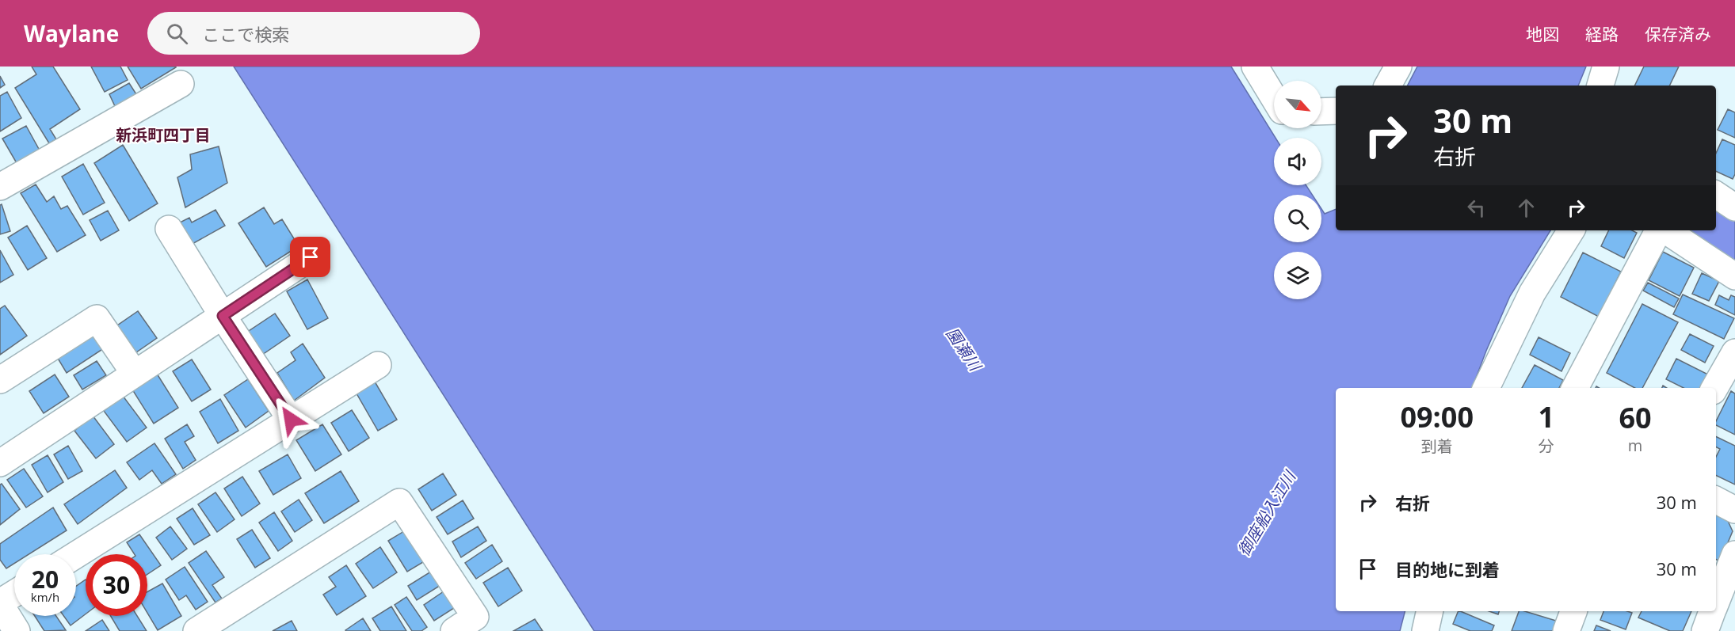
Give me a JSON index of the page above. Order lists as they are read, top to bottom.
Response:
{
  "districts": ["新浜町四丁目"],
  "water": ["園瀬川", "御座船入江川"],
  "north": "bottom right",
  "page": {
    "header": "Waylane",
    "search": "ここで検索",
    "nav": ["地図", "経路", "保存済み"],
    "turn": ["30 m", "右折"],
    "eta": [
      "09:00",
      "到着",
      "1",
      "分",
      "60",
      "m"
    ],
    "list": [
      {
        "name": "右折",
        "value": "30 m"
      },
      {
        "name": "目的地に到着",
        "value": "30 m"
      }
    ],
    "speed": "20 km/h",
    "limit": "30"
  }
}
